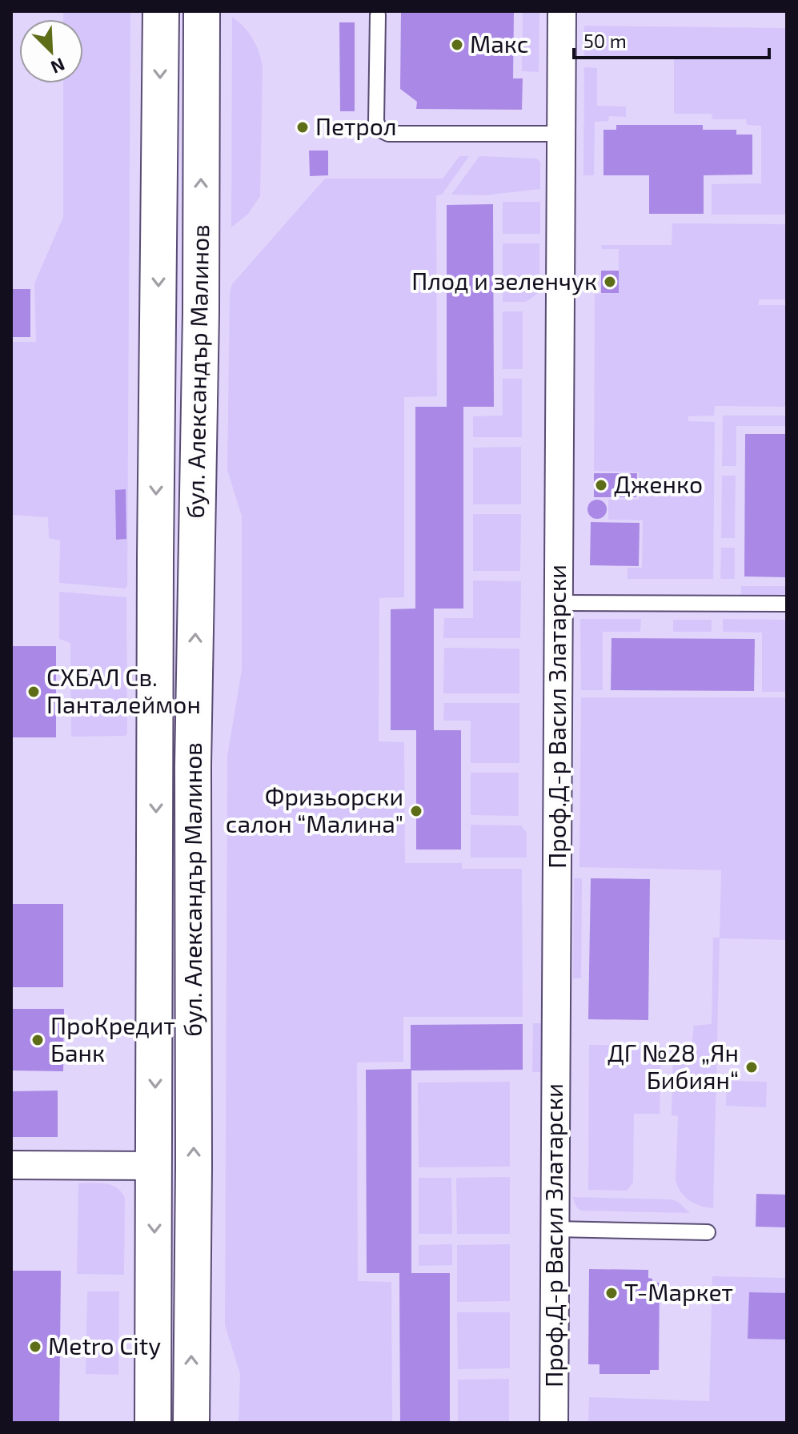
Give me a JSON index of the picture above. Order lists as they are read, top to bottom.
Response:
{
  "streets": {
    "main road": ["бул. Александър Малинов"],
    "street": ["Проф.Д-р Васил Златарски"]
  },
  "places": [
    "Макс",
    "Петрол",
    "Плод и зеленчук",
    "Дженко",
    "СХБАЛ Св. Панталеймон",
    "Фризьорски салон “Малина\"",
    "ПроКредит Банк",
    "ДГ №28 „Ян Бибиян“",
    "Т-Маркет",
    "Metro City"
  ],
  "scale_bar": "50 m",
  "north": "bottom right"
}
